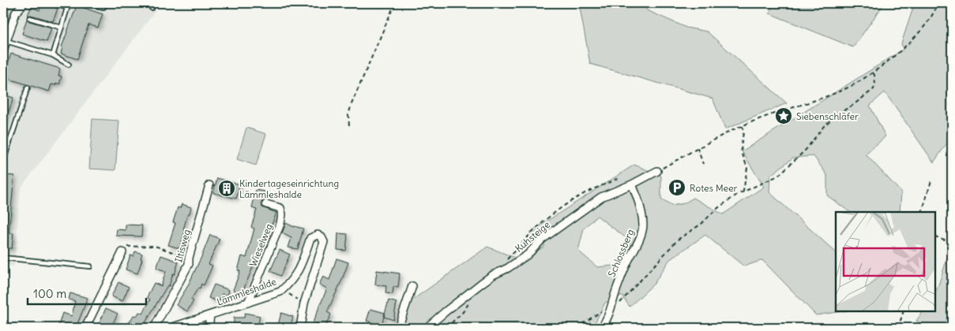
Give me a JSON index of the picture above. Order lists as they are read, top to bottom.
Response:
{
  "streets": {
    "street": [
      "Kuhsteige",
      "Wieselweg",
      "Iltisweg",
      "Schlossberg",
      "Lämmleshalde"
    ]
  },
  "crossings": [
    ["Kuhsteige", "Schlossberg"],
    ["Wieselweg", "Lämmleshalde"]
  ],
  "places": {
    "place": ["Siebenschläfer"],
    "parking": ["Rotes Meer"],
    "building": ["Kindertageseinrichtung Lämmleshalde"]
  },
  "scale_bar": "100 m"
}
